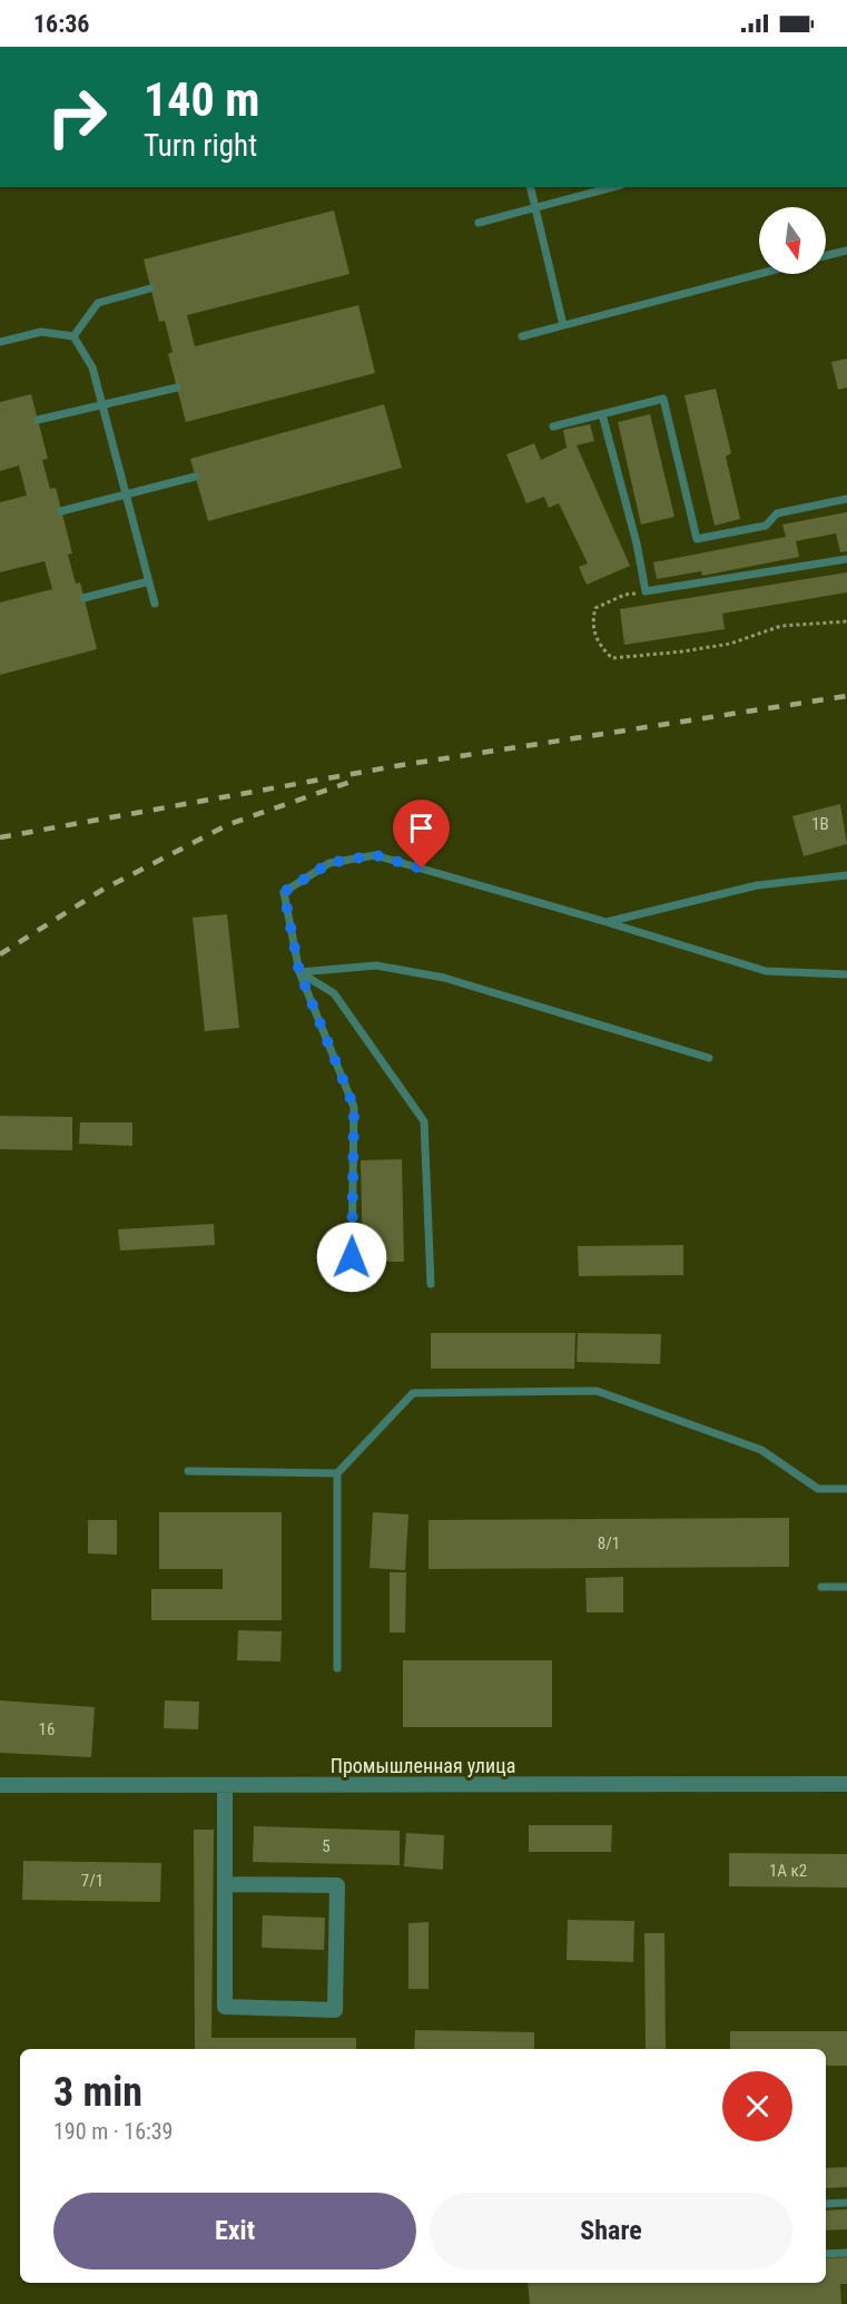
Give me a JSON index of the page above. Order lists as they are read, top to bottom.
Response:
{
  "streets": {
    "street": ["Промышленная улица"]
  },
  "house_numbers": [
    "1В",
    "8/1",
    "16",
    "5",
    "1А к2",
    "7/1"
  ],
  "north": "bottom",
  "page": {
    "status": "16:36",
    "turn": ["140 m", "Turn right"],
    "heading": ["3 min", "190 m · 16:39"],
    "buttons": ["Exit", "Share"]
  }
}
